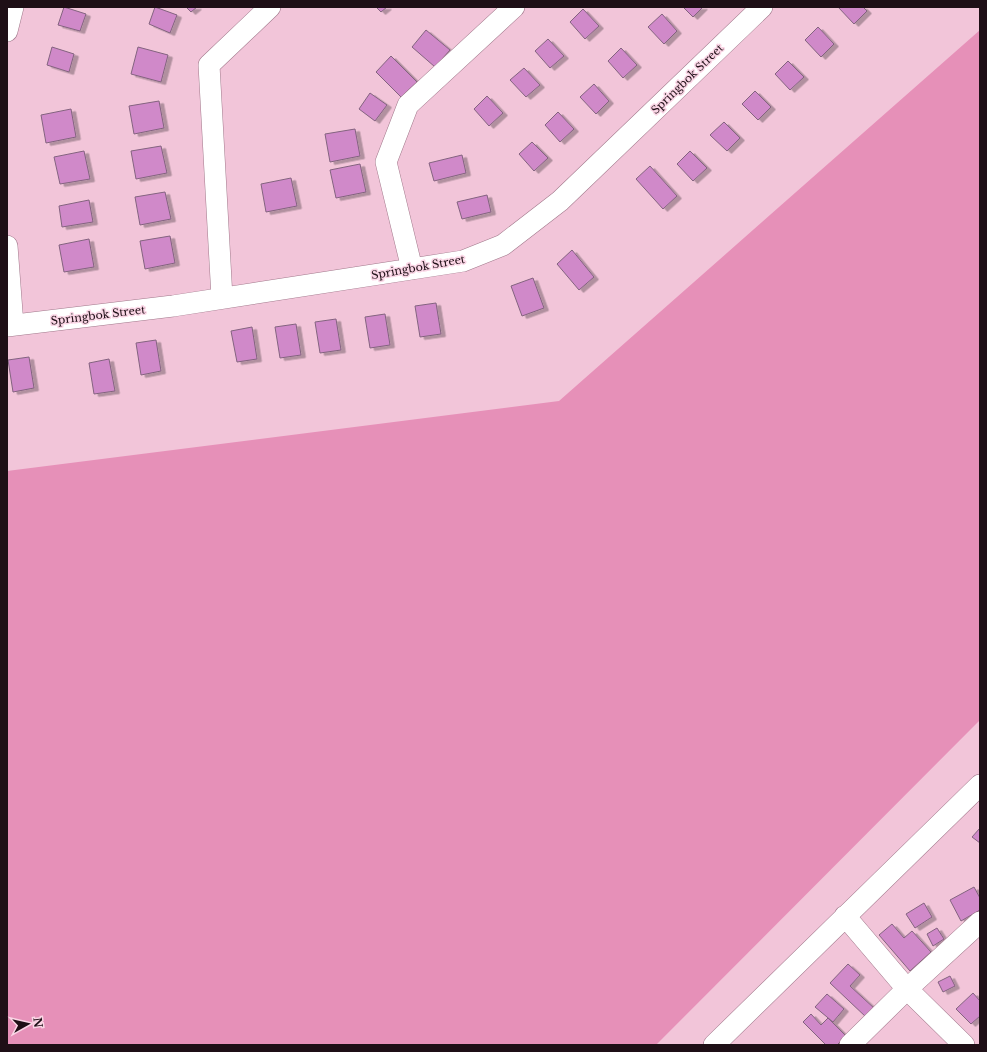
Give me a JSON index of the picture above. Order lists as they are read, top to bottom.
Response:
{
  "streets": {
    "street": ["Springbok Street"]
  },
  "north": "right"
}
